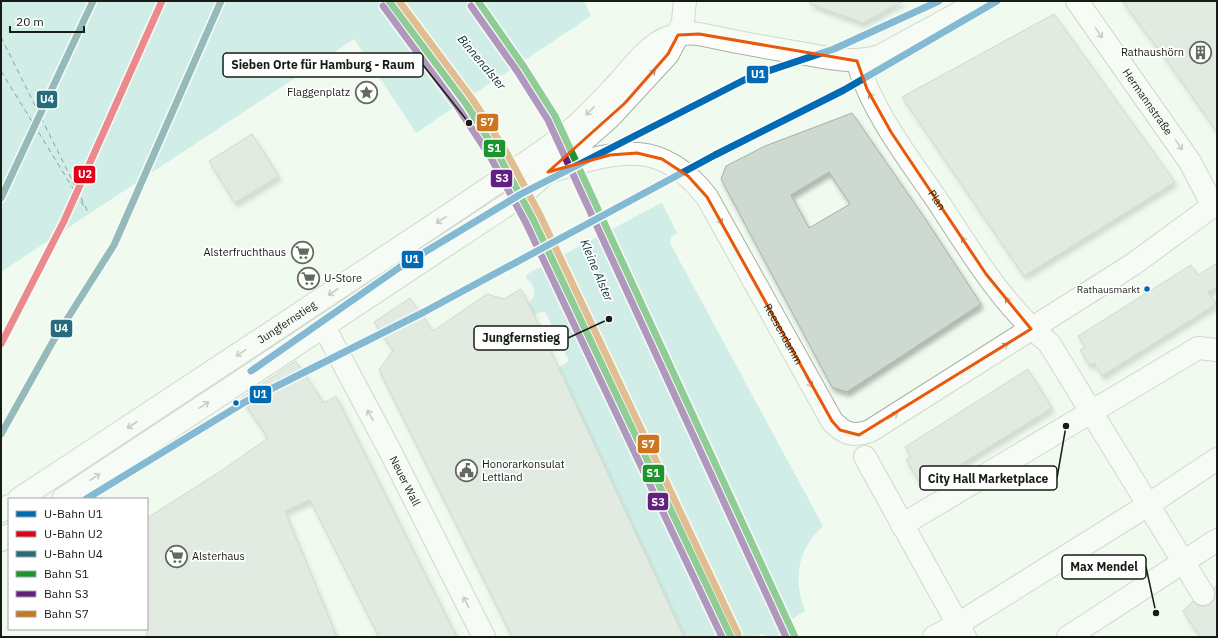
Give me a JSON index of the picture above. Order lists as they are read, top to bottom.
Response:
{
  "streets": {
    "street": [
      "Hermannstraße",
      "Plan",
      "Jungfernstieg",
      "Reesendamm",
      "Neuer Wall"
    ]
  },
  "crossings": [
    ["Plan", "Reesendamm"],
    ["Jungfernstieg", "Reesendamm"],
    ["Jungfernstieg", "Neuer Wall"]
  ],
  "one_way": ["Hermannstraße", "Plan", "Neuer Wall"],
  "water": ["Binnenalster", "Kleine Alster"],
  "places": {
    "building": ["Rathaushörn"],
    "place": ["Flaggenplatz"],
    "other": [
      "Sieben Orte für Hamburg - Raum",
      "Rathausmarkt",
      "Jungfernstieg",
      "City Hall Marketplace",
      "Max Mendel"
    ],
    "supermarket": ["Alsterfruchthaus", "U-Store", "Alsterhaus"],
    "public building": ["Honorarkonsulat Lettland"]
  },
  "lines": [
    "metro line U1",
    "metro line U2",
    "metro line U4",
    "rail line S1",
    "rail line S7",
    "rail line S3"
  ],
  "legend": [
    "U-Bahn U1",
    "U-Bahn U2",
    "U-Bahn U4",
    "Bahn S1",
    "Bahn S3",
    "Bahn S7"
  ],
  "scale_bar": "20 m"
}
